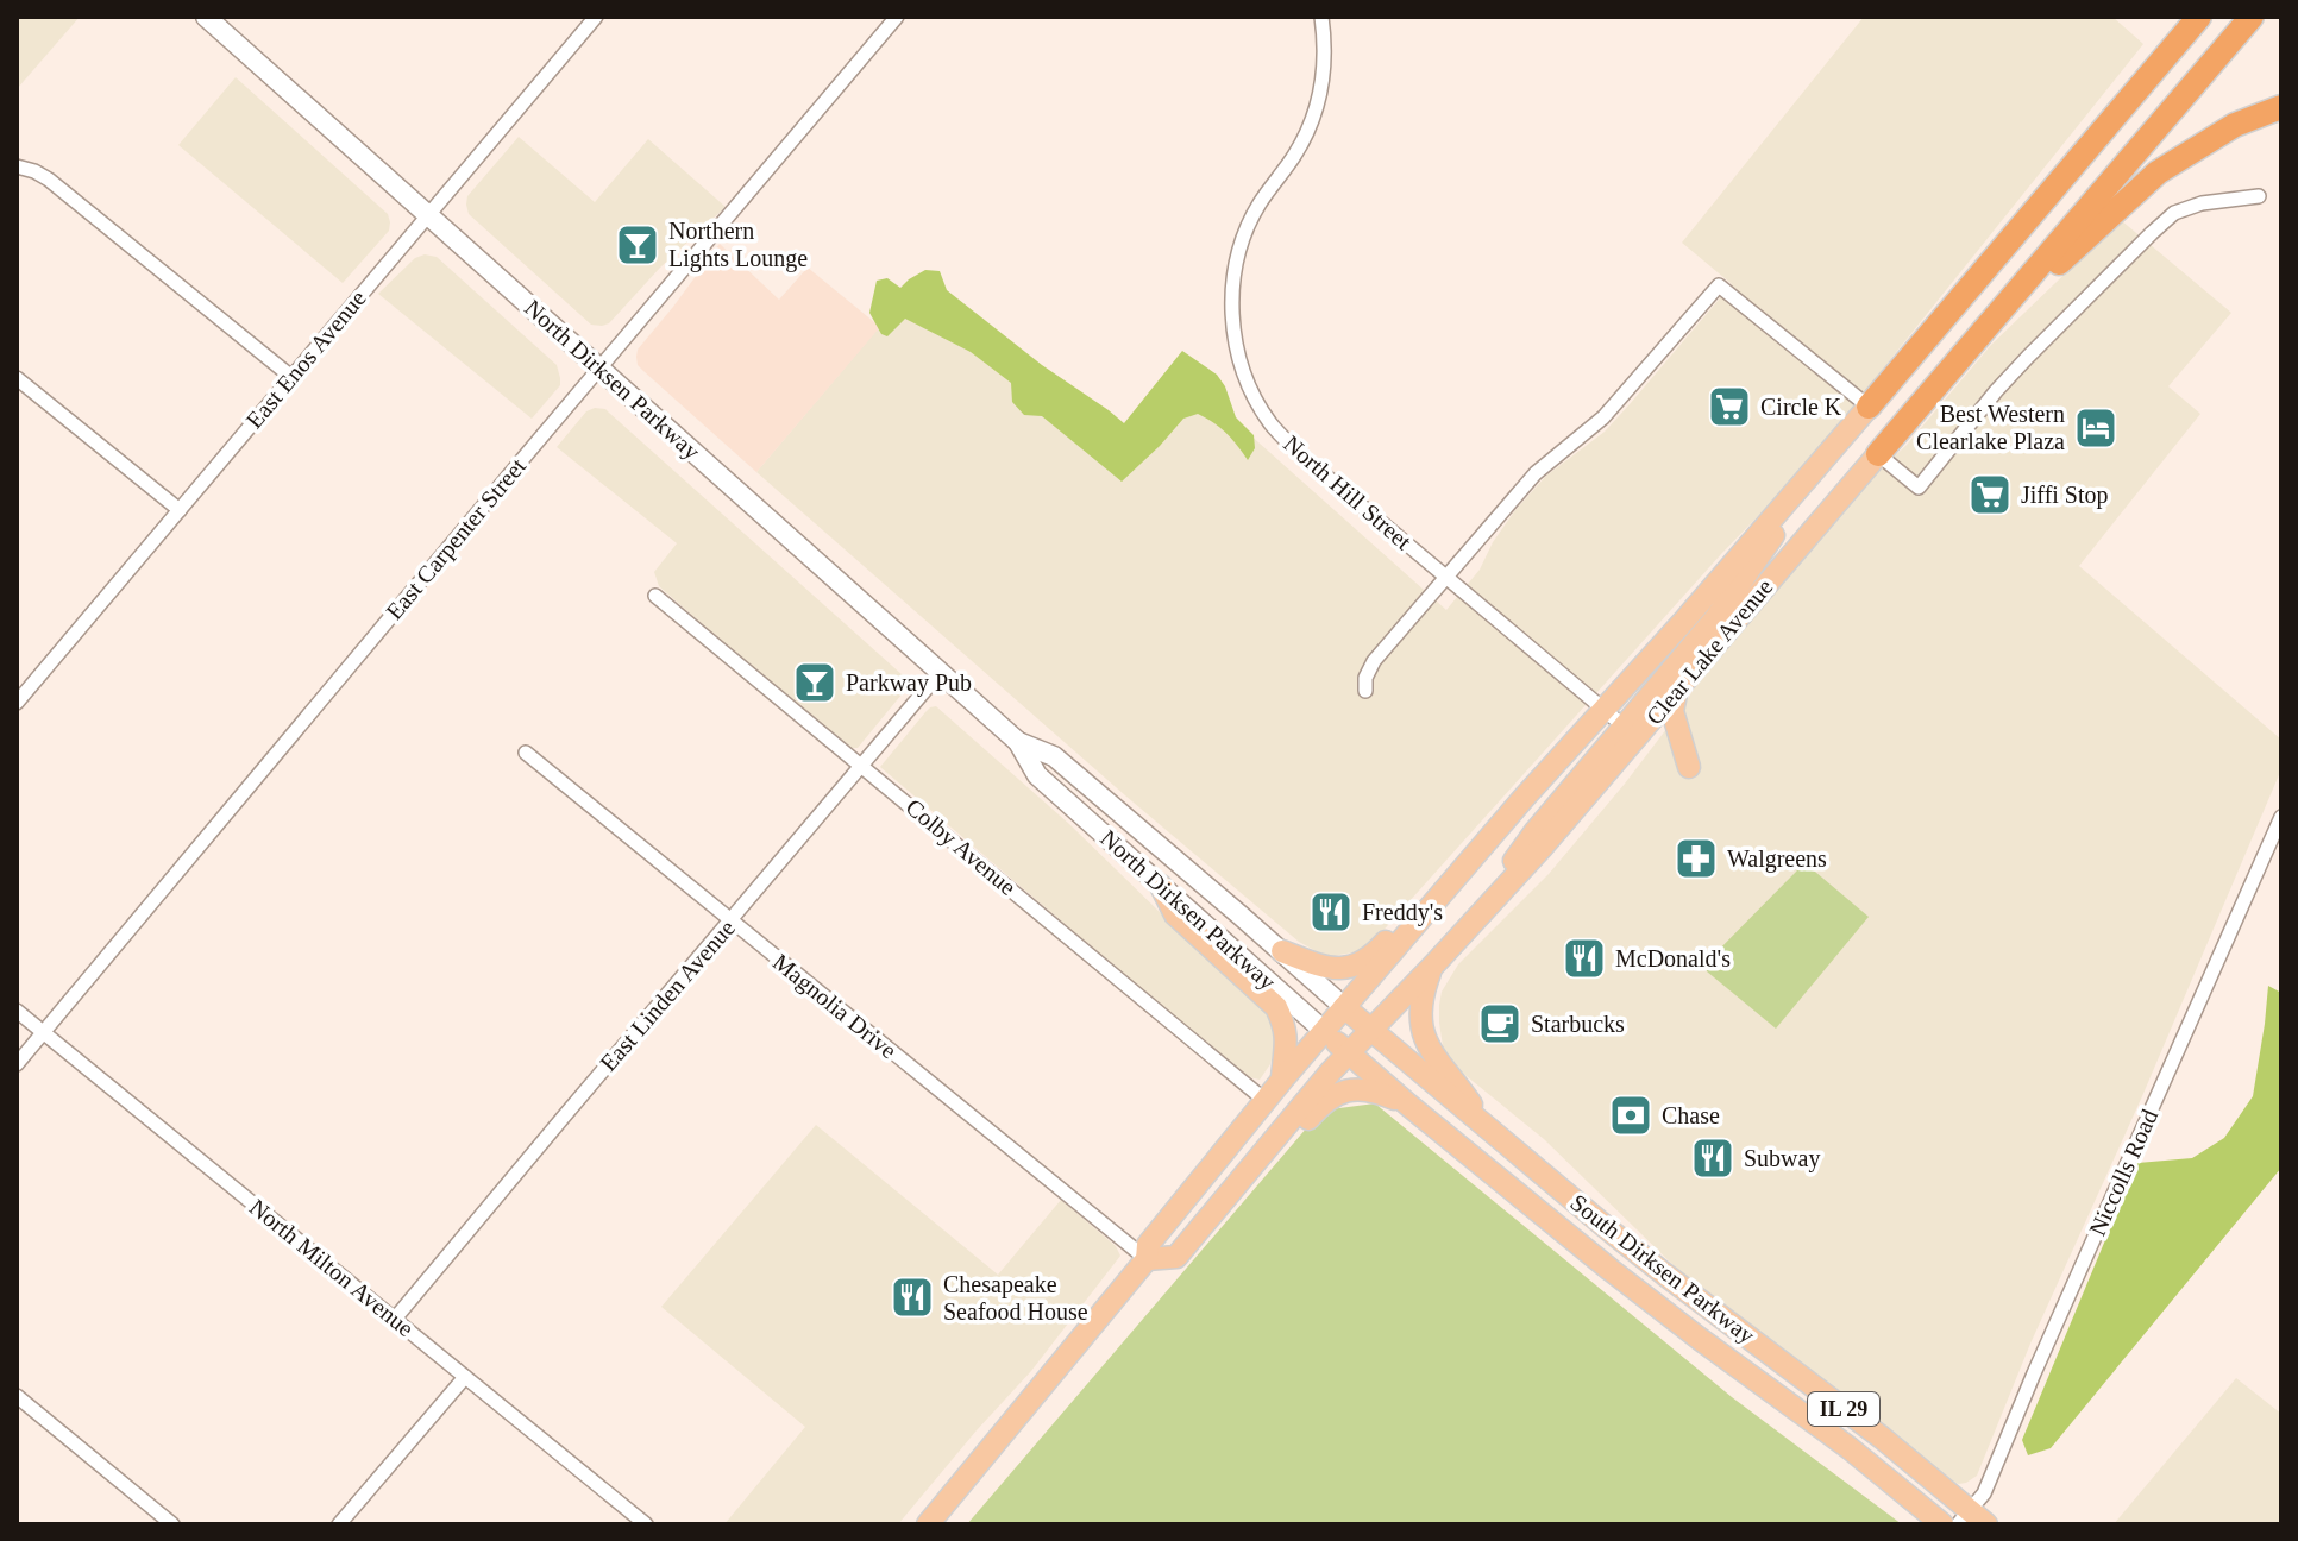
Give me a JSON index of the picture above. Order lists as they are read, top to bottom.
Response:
{
  "streets": {
    "highway": ["Clear Lake Avenue"],
    "main road": ["North Dirksen Parkway", "South Dirksen Parkway", "IL 29"],
    "street": [
      "East Enos Avenue",
      "North Hill Street",
      "East Carpenter Street",
      "Colby Avenue",
      "East Linden Avenue",
      "Magnolia Drive",
      "Niccolls Road",
      "North Milton Avenue"
    ]
  },
  "crossings": [
    ["East Enos Avenue", "North Dirksen Parkway"],
    ["North Dirksen Parkway", "East Carpenter Street"],
    ["North Dirksen Parkway", "Clear Lake Avenue"],
    ["North Dirksen Parkway", "East Linden Avenue"],
    ["North Dirksen Parkway", "South Dirksen Parkway"],
    ["North Hill Street", "Clear Lake Avenue"],
    ["East Carpenter Street", "North Milton Avenue"],
    ["Clear Lake Avenue", "Colby Avenue"],
    ["Clear Lake Avenue", "Magnolia Drive"],
    ["Clear Lake Avenue", "South Dirksen Parkway"],
    ["Colby Avenue", "East Linden Avenue"],
    ["East Linden Avenue", "Magnolia Drive"],
    ["East Linden Avenue", "North Milton Avenue"],
    ["Niccolls Road", "South Dirksen Parkway"]
  ],
  "places": {
    "bar": ["Northern Lights Lounge", "Parkway Pub"],
    "supermarket": ["Circle K", "Jiffi Stop"],
    "hotel": ["Best Western Clearlake Plaza"],
    "pharmacy": ["Walgreens"],
    "restaurant": [
      "Freddy's",
      "McDonald's",
      "Subway",
      "Chesapeake Seafood House"
    ],
    "cafe": ["Starbucks"],
    "bank": ["Chase"]
  }
}
